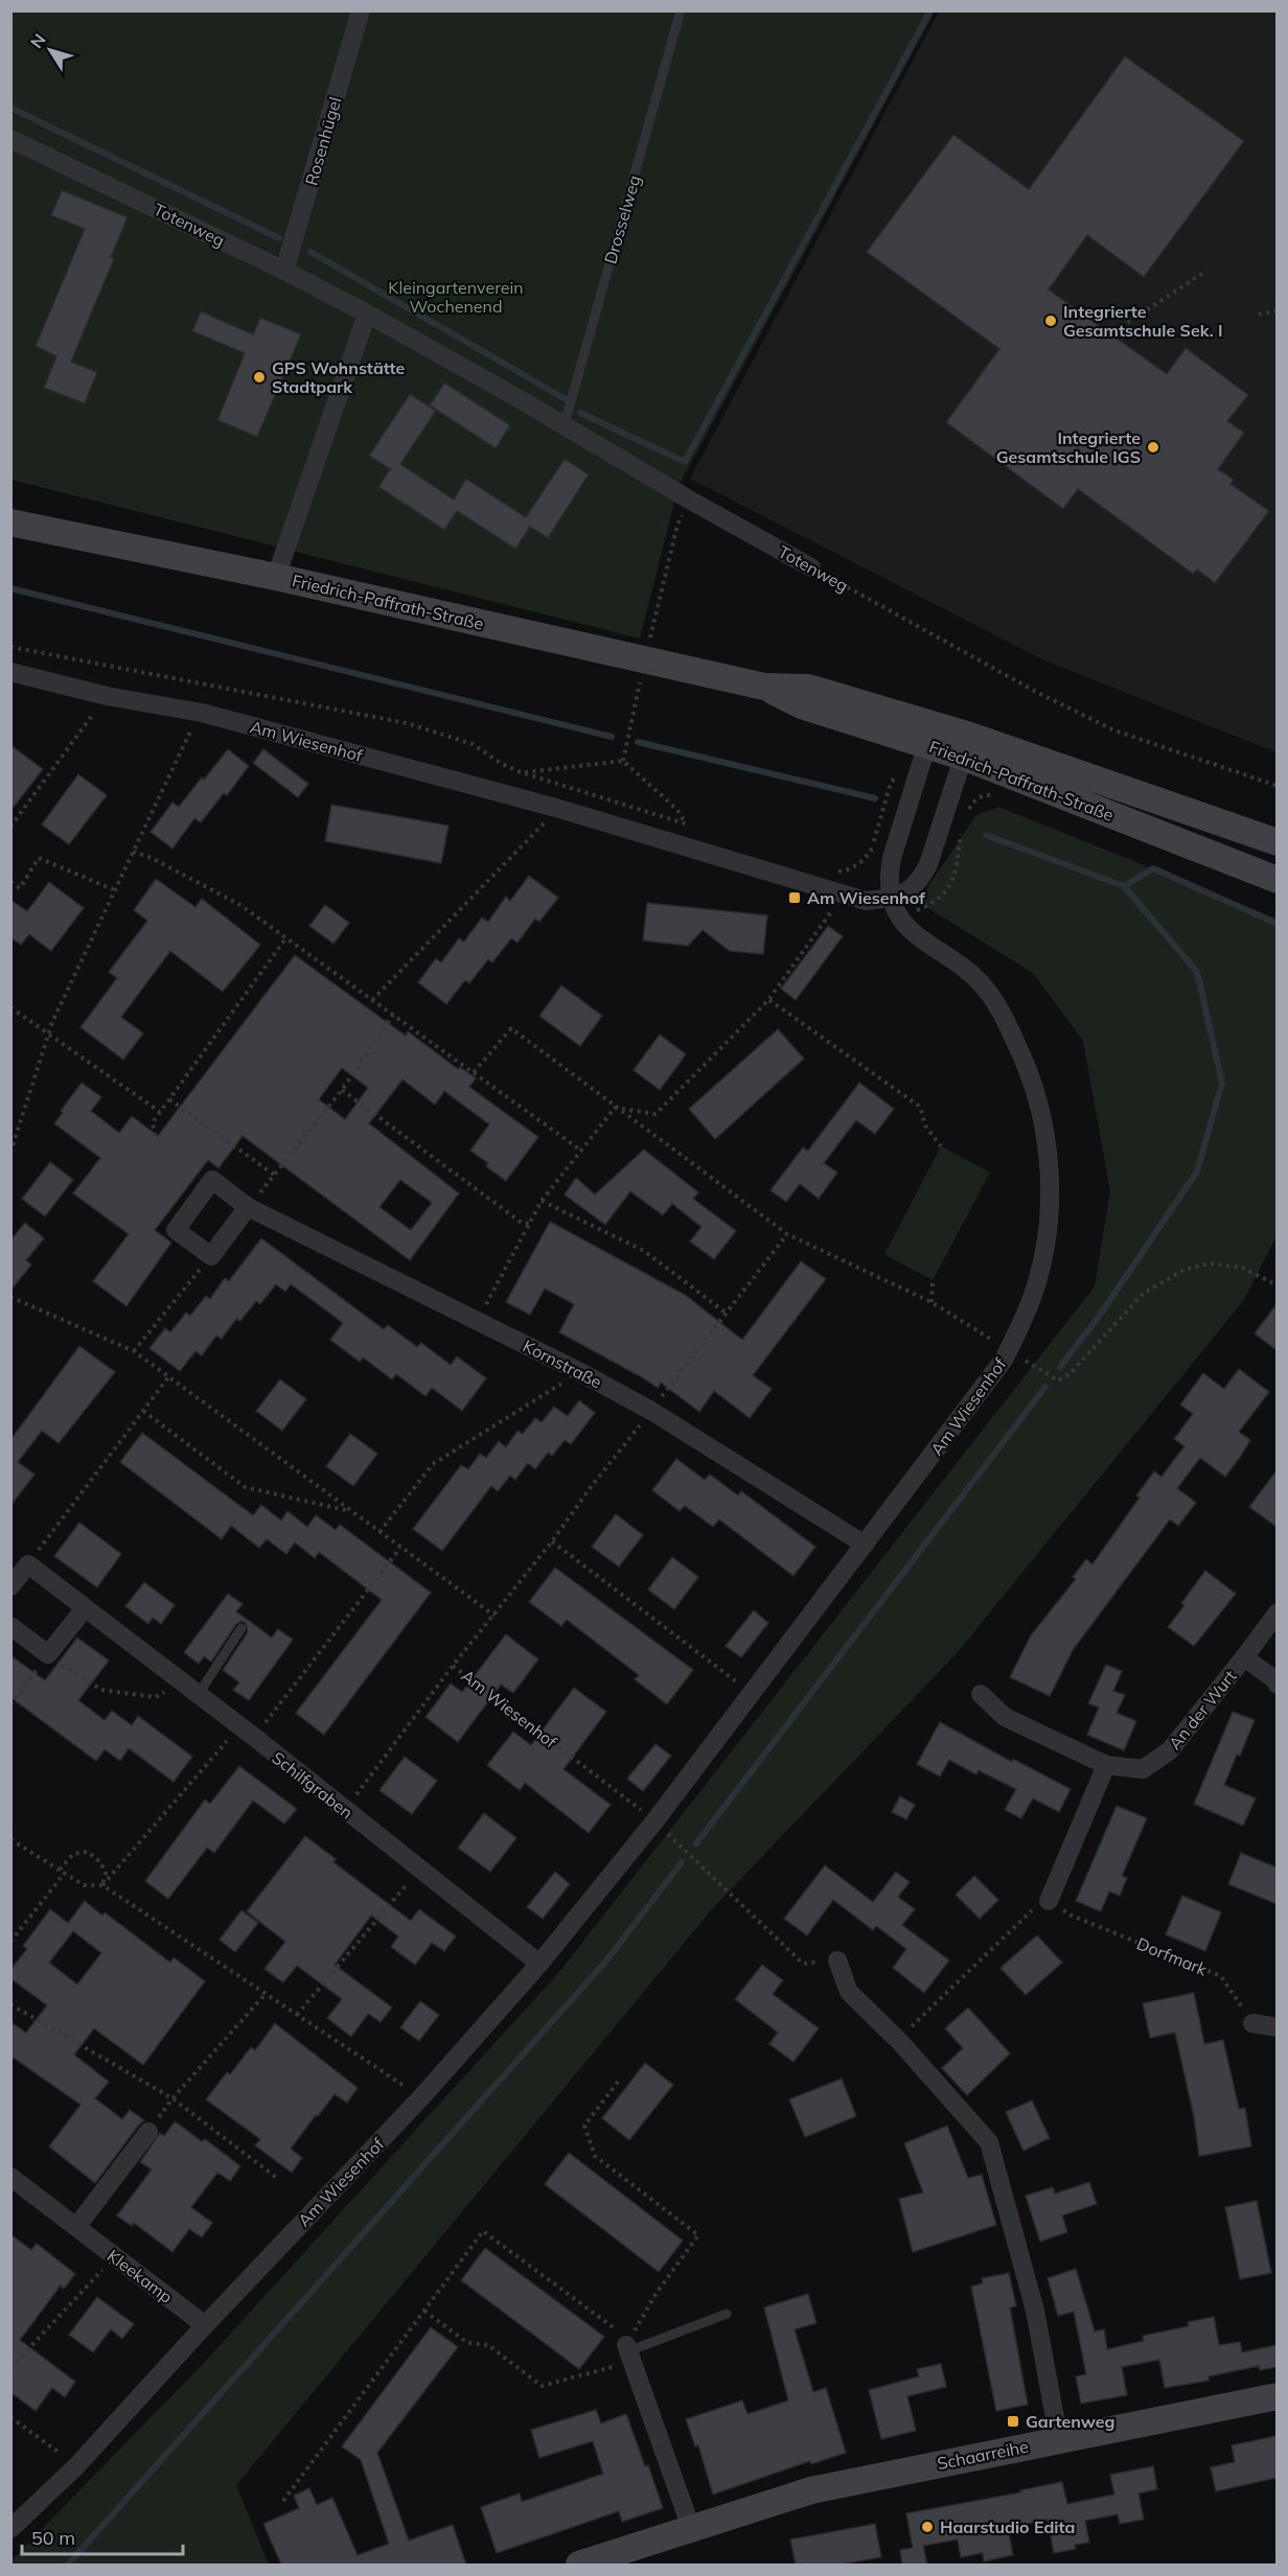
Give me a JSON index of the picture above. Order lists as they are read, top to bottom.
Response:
{
  "streets": {
    "main road": ["Friedrich-Paffrath-Straße", "Schaarreihe"],
    "street": [
      "Rosenhügel",
      "Totenweg",
      "Am Wiesenhof",
      "Kornstraße",
      "An der Wurt",
      "Schilfgraben",
      "Kleekamp"
    ],
    "lane": ["Drosselweg"],
    "path": ["Dorfmark"]
  },
  "crossings": [
    ["Rosenhügel", "Totenweg"],
    ["Drosselweg", "Totenweg"],
    ["Friedrich-Paffrath-Straße", "Am Wiesenhof"],
    ["Am Wiesenhof", "Kornstraße"],
    ["Am Wiesenhof", "Schilfgraben"],
    ["Am Wiesenhof", "Kleekamp"]
  ],
  "parks": ["Kleingartenverein Wochenend"],
  "places": {
    "other": [
      "Integrierte Gesamtschule Sek. I",
      "GPS Wohnstätte Stadtpark",
      "Integrierte Gesamtschule IGS",
      "Haarstudio Edita"
    ],
    "transit": ["Am Wiesenhof", "Gartenweg"]
  },
  "scale_bar": "50 m",
  "north": "top left"
}
